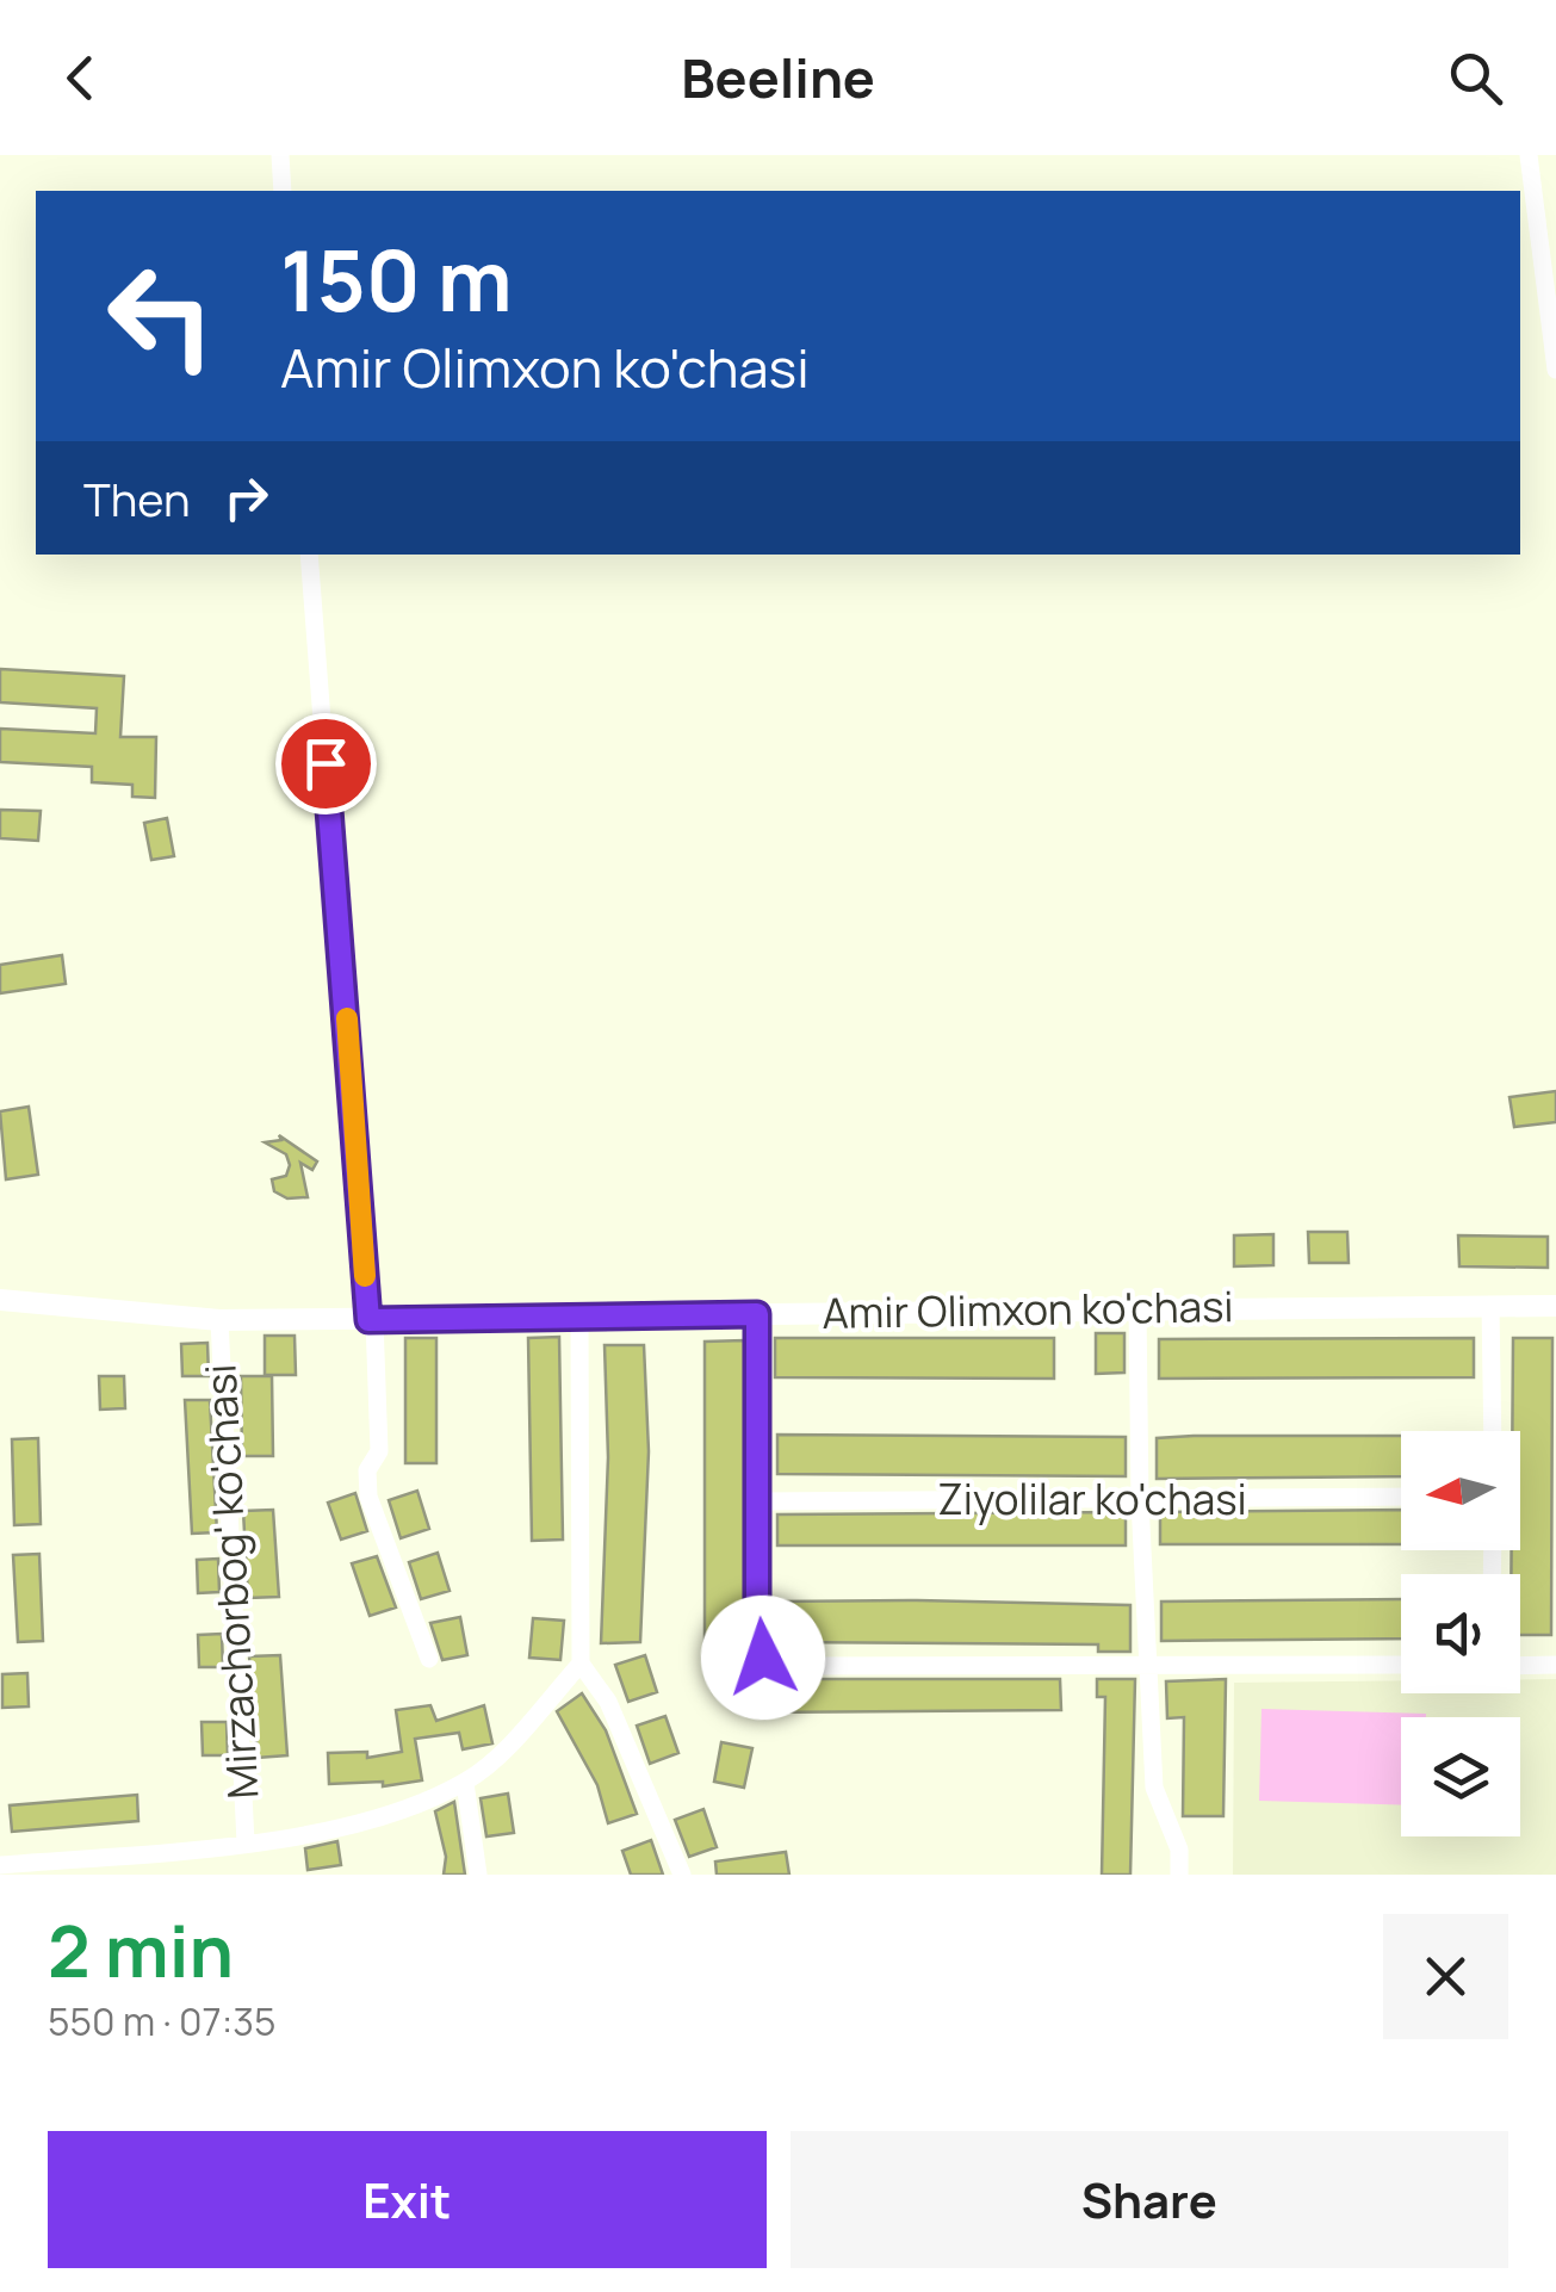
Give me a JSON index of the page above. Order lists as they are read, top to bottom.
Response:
{
  "streets": {
    "street": ["Amir Olimxon ko'chasi", "Ziyolilar ko'chasi", "Mirzachorbog' ko'chasi"]
  },
  "crossings": [
    ["Amir Olimxon ko'chasi", "Mirzachorbog' ko'chasi"]
  ],
  "north": "left",
  "page": {
    "header": "Beeline",
    "turn": ["150 m", "Amir Olimxon ko'chasi"],
    "then": "Then",
    "heading": ["2 min", "550 m · 07:35"],
    "buttons": ["Exit", "Share"]
  }
}
